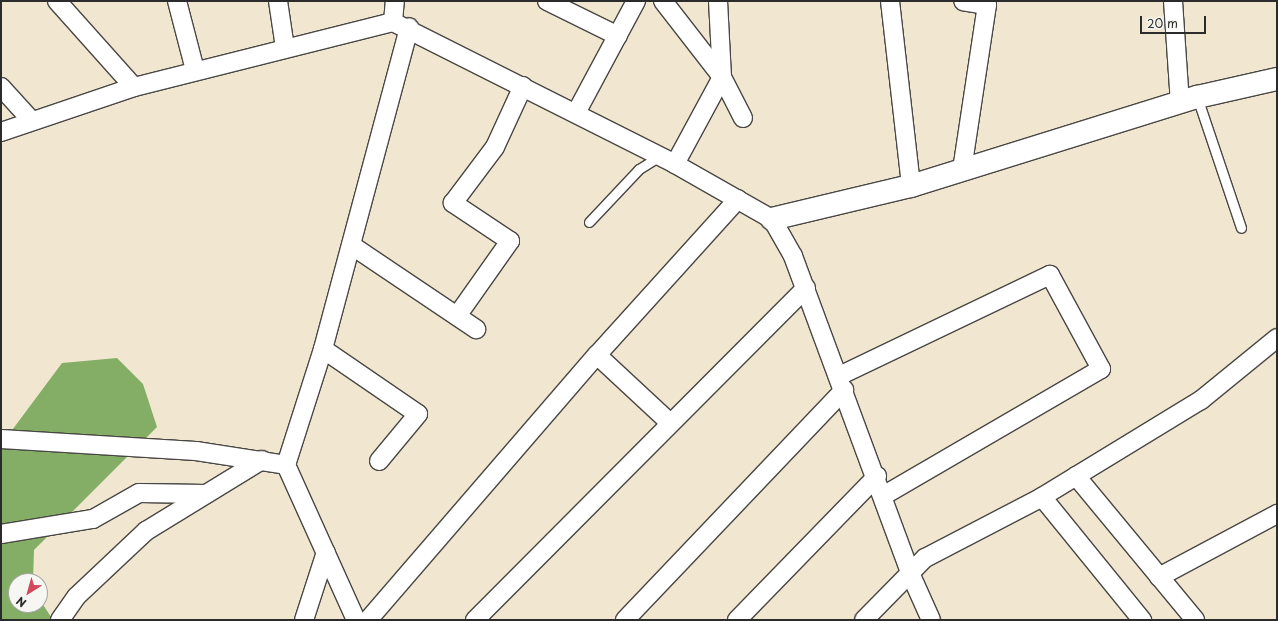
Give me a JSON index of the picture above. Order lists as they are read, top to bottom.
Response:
{
  "scale_bar": "20 m",
  "north": "bottom left"
}
